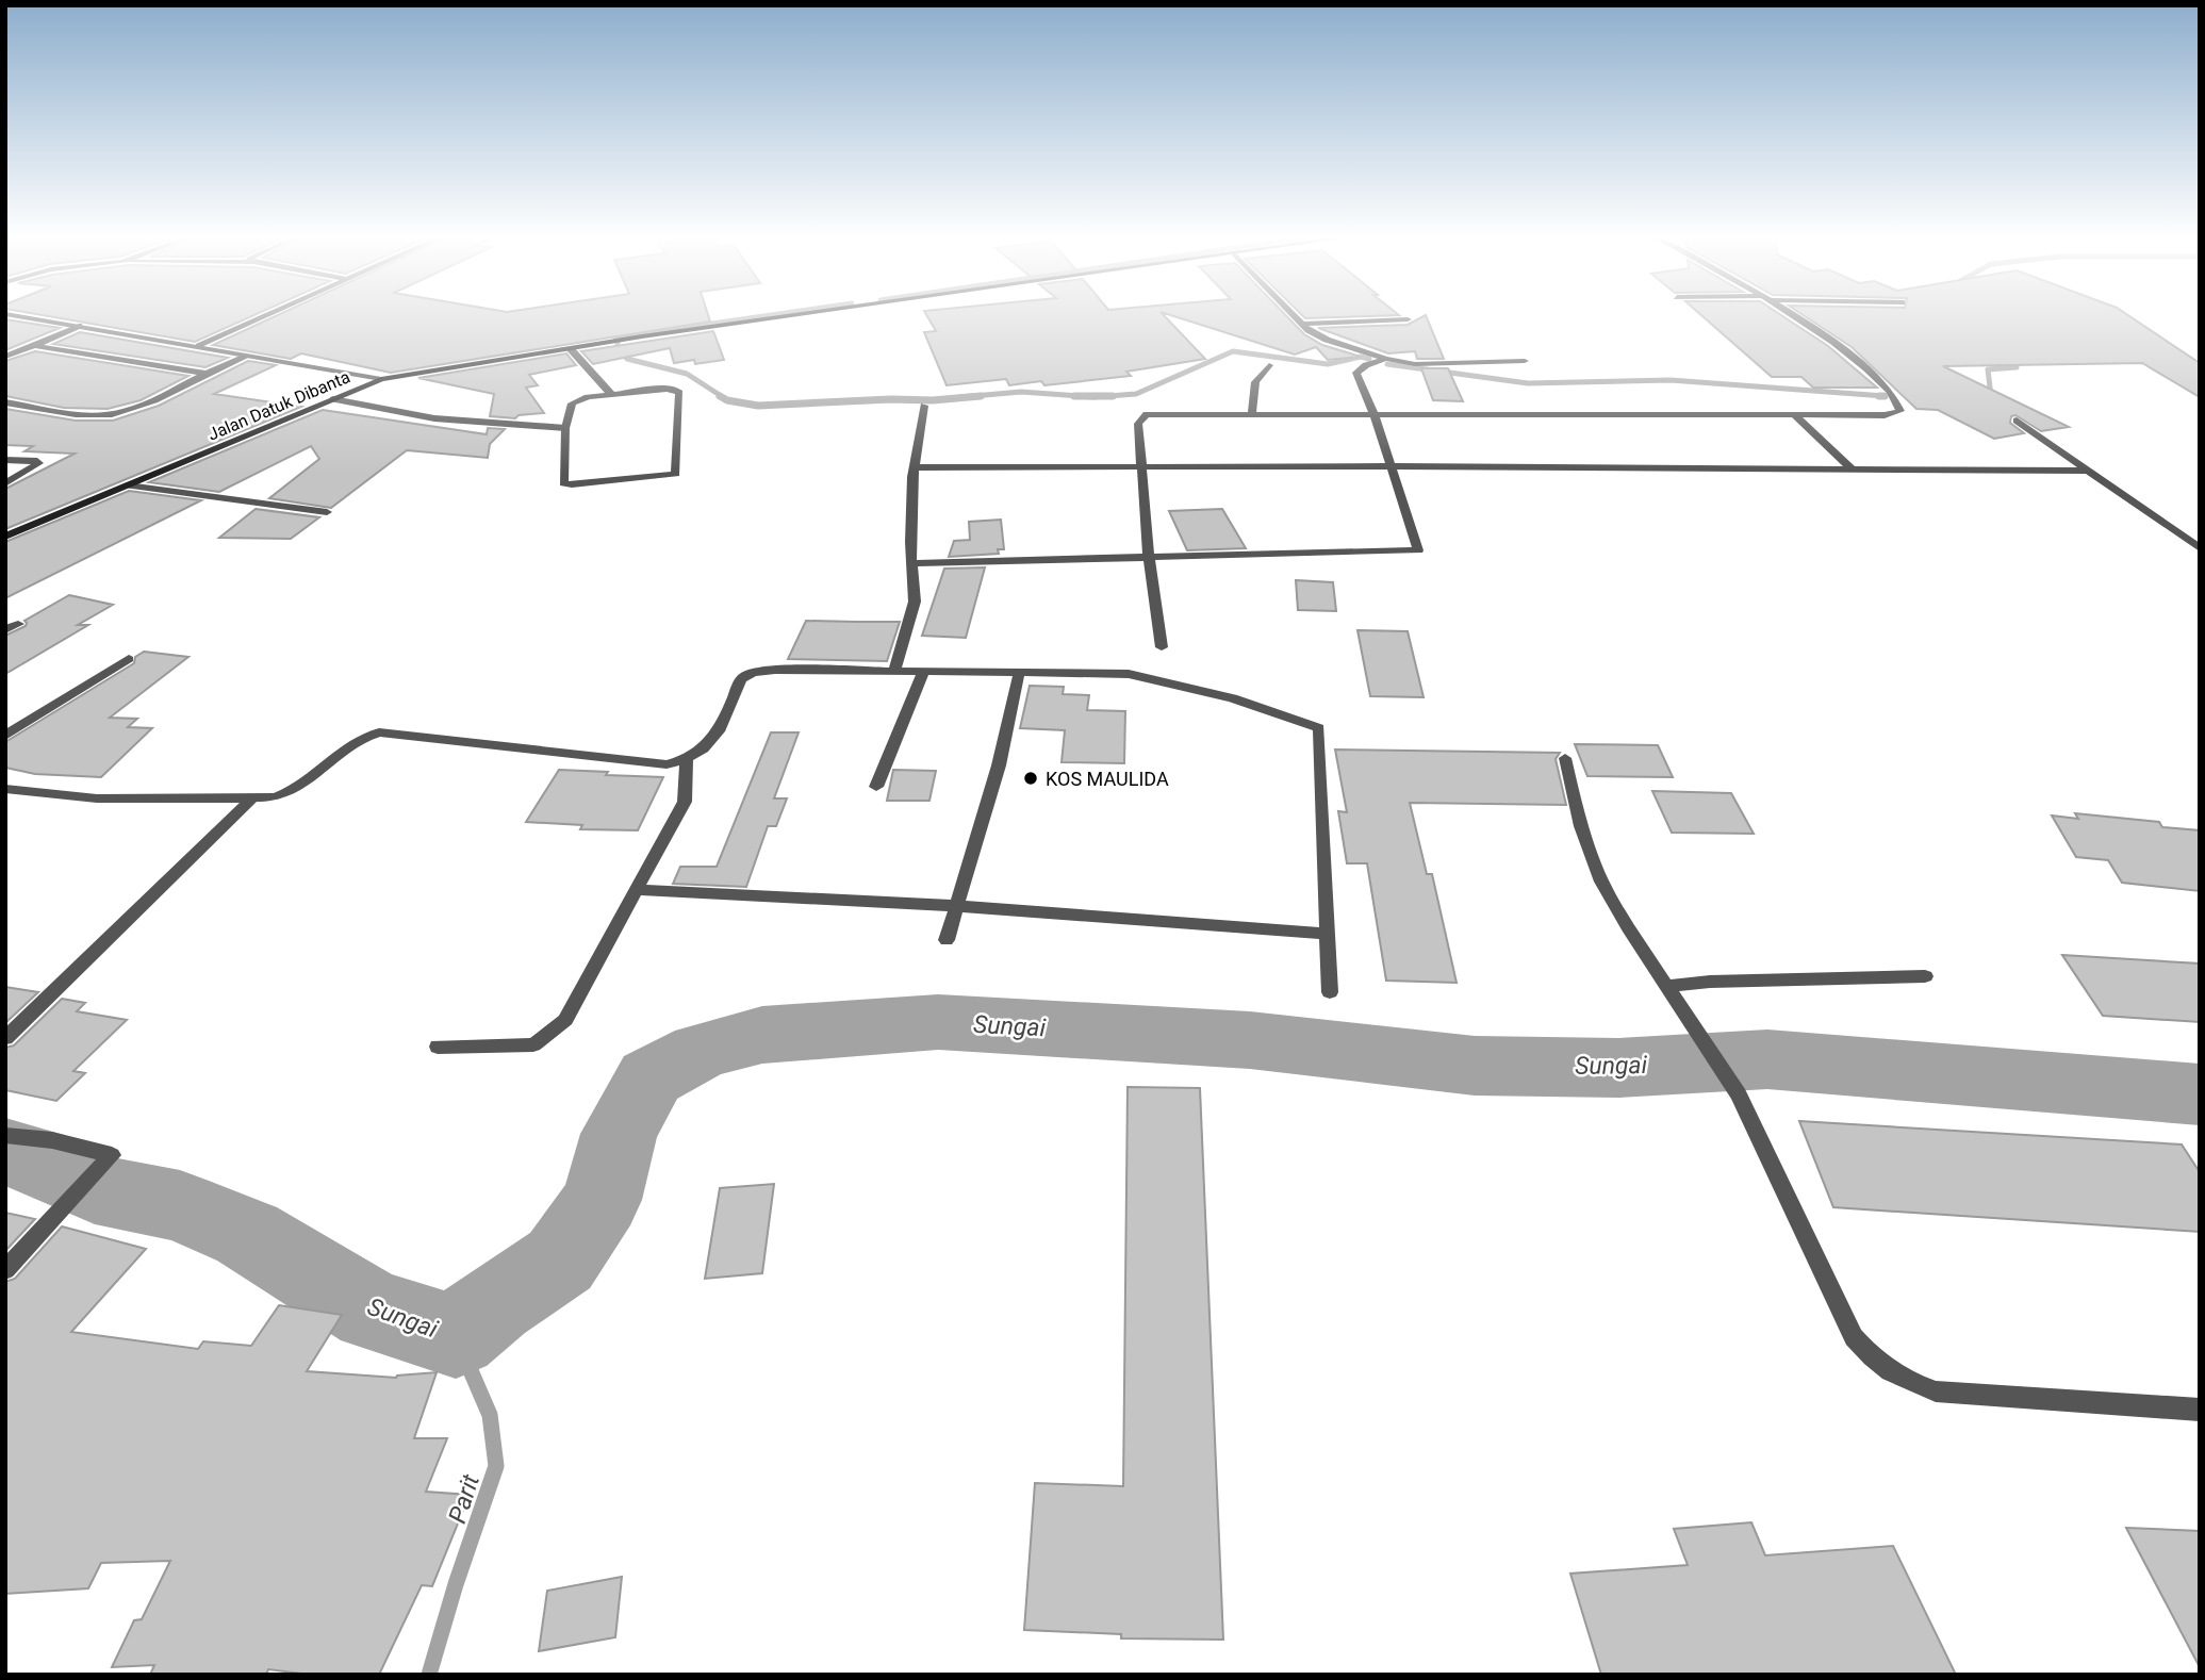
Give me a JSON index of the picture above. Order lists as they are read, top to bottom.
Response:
{
  "streets": {
    "main road": ["Jalan Datuk Dibanta"]
  },
  "water": ["Sungai", "Parit"],
  "places": ["KOS MAULIDA"]
}
